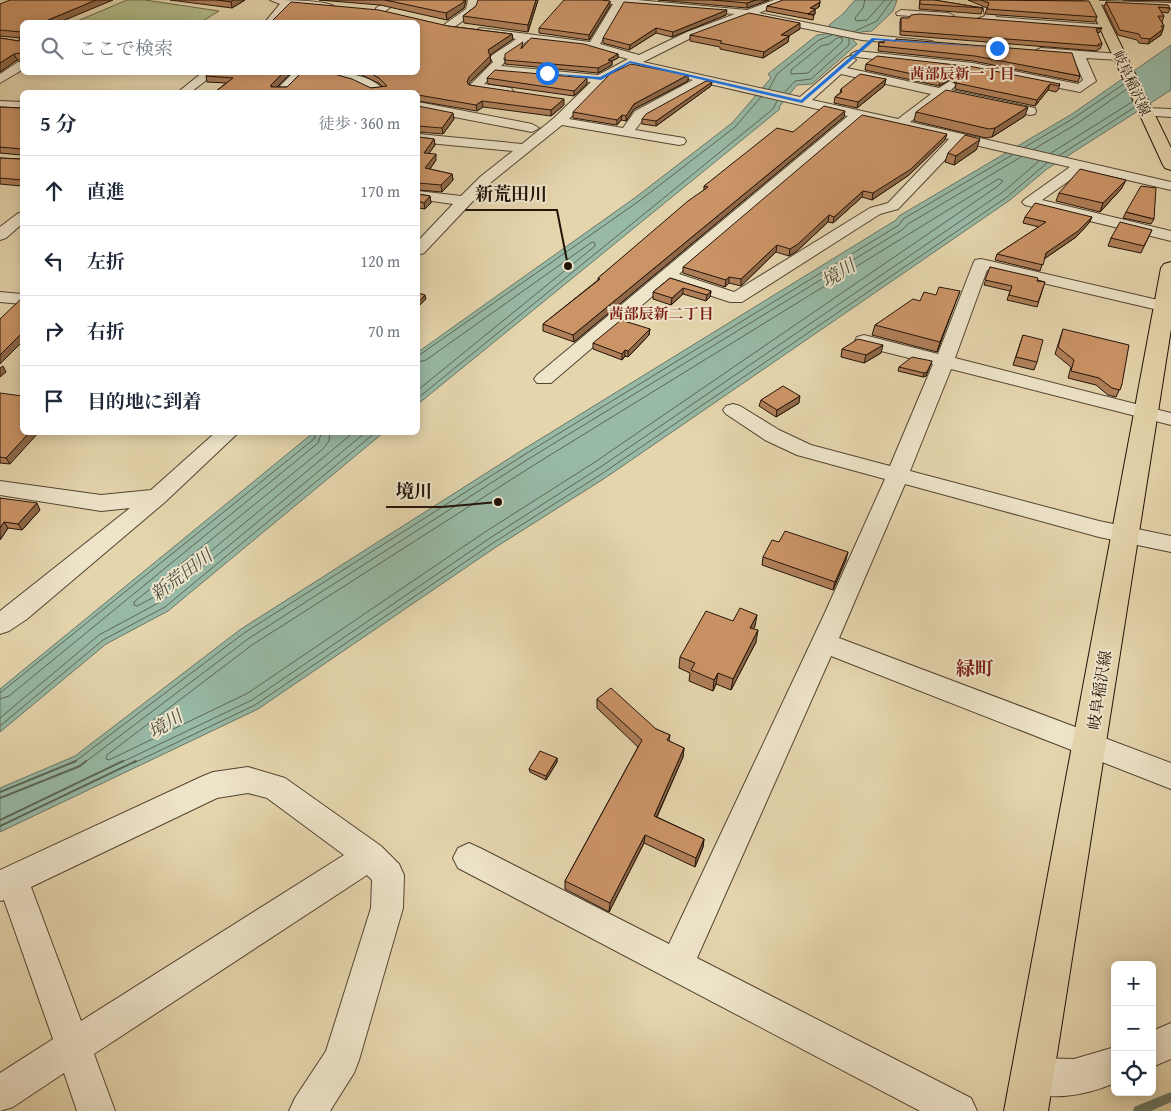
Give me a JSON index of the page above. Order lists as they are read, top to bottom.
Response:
{
  "streets": {
    "main road": ["岐阜稲沢線"]
  },
  "districts": ["茜部辰新一丁目", "茜部辰新二丁目", "緑町"],
  "water": ["境川", "新荒田川"],
  "places": ["新荒田川", "境川"],
  "page": {
    "search": "ここで検索",
    "heading": ["5 分", "徒歩 · 360 m"],
    "list": [
      ["直進", "170 m"],
      ["左折", "120 m"],
      ["右折", "70 m"],
      "目的地に到着"
    ],
    "map_buttons": ["+", "−"]
  }
}
